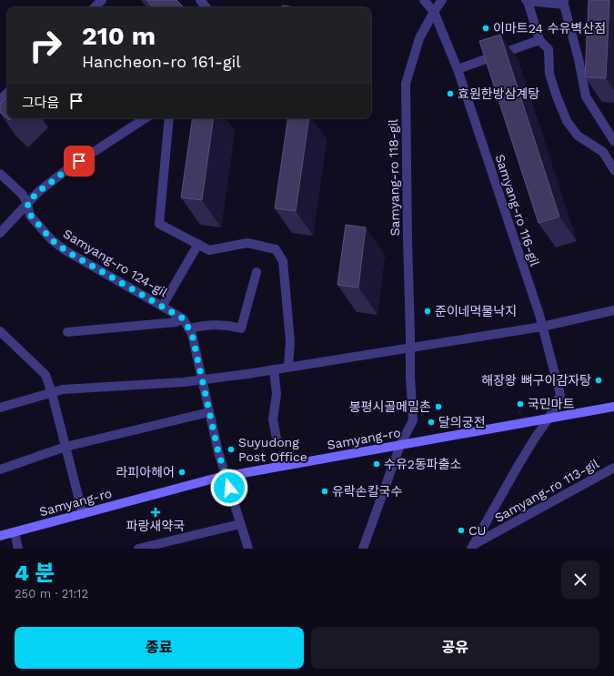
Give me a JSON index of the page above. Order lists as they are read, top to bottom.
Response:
{
  "streets": {
    "main road": ["Samyang-ro"],
    "street": [
      "Samyang-ro 118-gil",
      "Samyang-ro 116-gil",
      "Samyang-ro 124-gil",
      "Samyang-ro 113-gil"
    ]
  },
  "crossings": [
    ["Samyang-ro 118-gil", "Samyang-ro 116-gil"],
    ["Samyang-ro 118-gil", "Samyang-ro"],
    ["Samyang-ro 116-gil", "Samyang-ro"],
    ["Samyang-ro 116-gil", "Samyang-ro 113-gil"]
  ],
  "places": {
    "other": [
      "이마트24 수유벽산점",
      "효원한방삼계탕",
      "준이네먹물낙지",
      "해장왕 뼈구이감자탕",
      "국민마트",
      "봉평시골메밀촌",
      "달의궁전",
      "Suyudong Post Office",
      "수유2동파출소",
      "라피아헤어",
      "유락손칼국수",
      "CU"
    ],
    "health": ["파랑새약국"]
  },
  "page": {
    "turn": ["210 m", "Hancheon-ro 161-gil"],
    "then": "그다음",
    "heading": ["4 분", "250 m · 21:12"],
    "buttons": ["종료", "공유"]
  }
}
